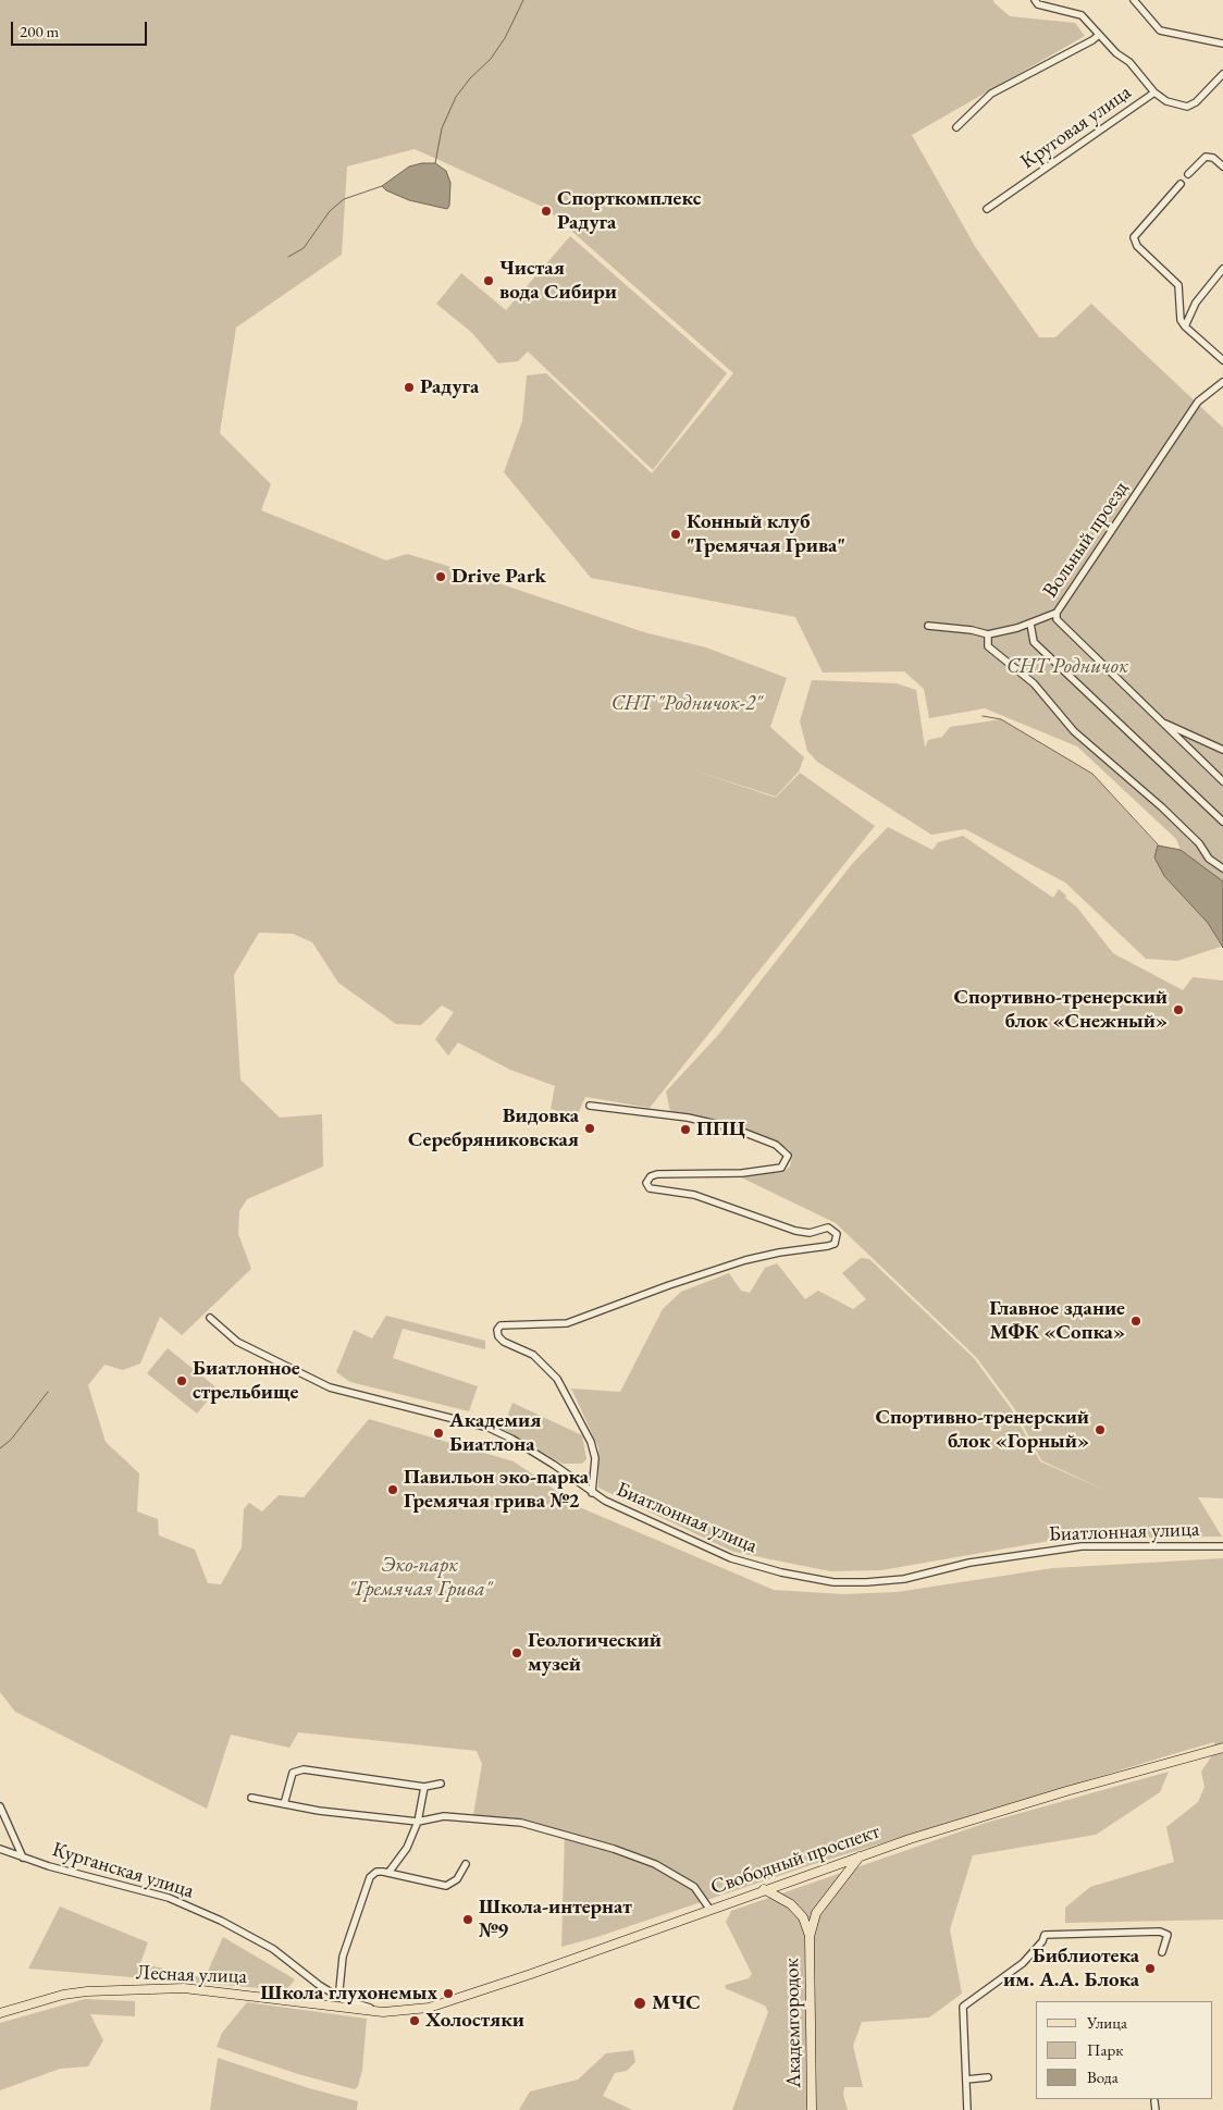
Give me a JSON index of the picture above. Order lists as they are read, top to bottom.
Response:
{
  "streets": {
    "main road": ["Свободный проспект", "Лесная улица", "Академгородок"],
    "street": [
      "Круговая улица",
      "Вольный проезд",
      "Биатлонная улица",
      "Курганская улица"
    ]
  },
  "crossings": [
    ["Свободный проспект", "Курганская улица"],
    ["Свободный проспект", "Лесная улица"],
    ["Курганская улица", "Лесная улица"]
  ],
  "parks": ["СНТ Родничок", "СНТ \"Родничок-2\"", "Эко-парк \"Гремячая Грива\""],
  "places": [
    "Спорткомплекс Радуга",
    "Чистая вода Сибири",
    "Радуга",
    "Конный клуб \"Гремячая Грива\"",
    "Drive Park",
    "Спортивно-тренерский блок «Снежный»",
    "Видовка Серебряниковская",
    "ППЦ",
    "Главное здание МФК «Сопка»",
    "Биатлонное стрельбище",
    "Спортивно-тренерский блок «Горный»",
    "Академия Биатлона",
    "Павильон эко-парка Гремячая грива №2",
    "Геологический музей",
    "Школа-интернат №9",
    "Библиотека им. А.А. Блока",
    "Школа глухонемых",
    "МЧС",
    "Холостяки"
  ],
  "legend": ["Улица", "Парк", "Вода"],
  "scale_bar": "200 m"
}
